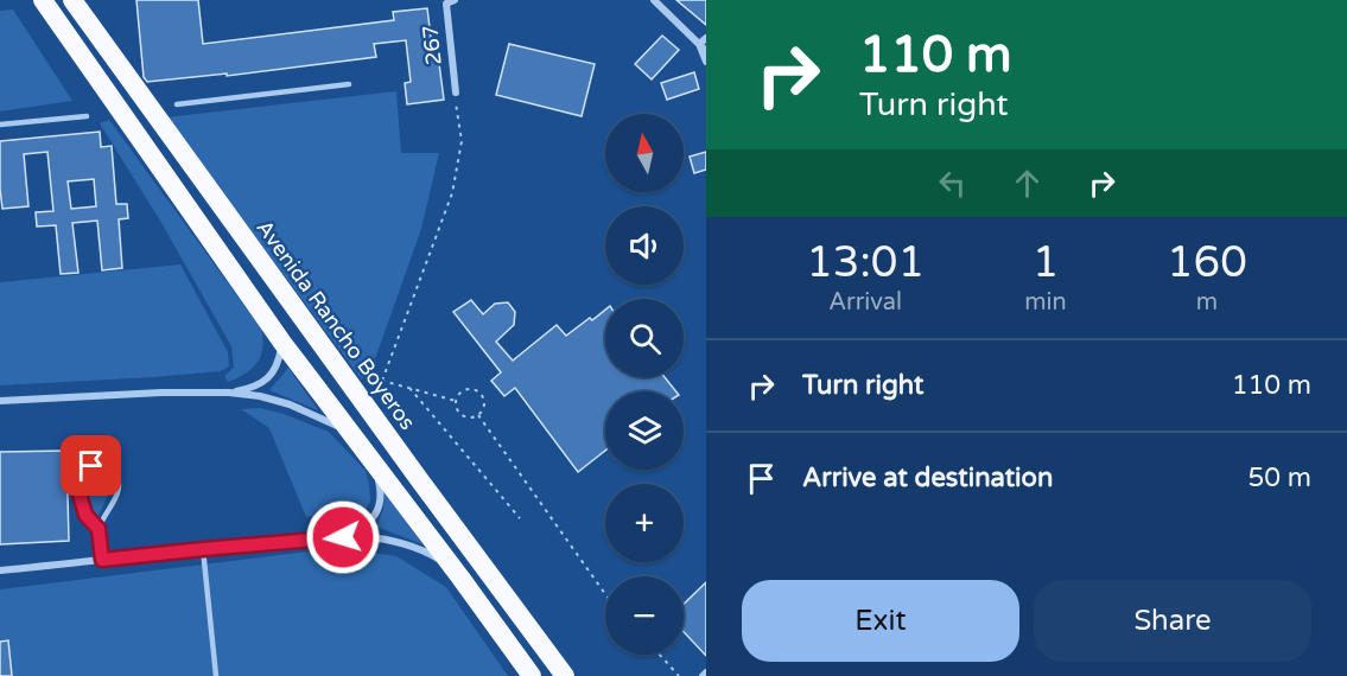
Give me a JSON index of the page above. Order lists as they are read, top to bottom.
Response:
{
  "streets": {
    "highway": ["Avenida Rancho Boyeros"],
    "street": ["267"]
  },
  "north": "top",
  "page": {
    "turn": ["110 m", "Turn right"],
    "map_buttons": ["+", "−"],
    "eta": [
      "13:01",
      "Arrival",
      "1",
      "min",
      "160",
      "m"
    ],
    "list": [
      {
        "name": "Turn right",
        "value": "110 m"
      },
      {
        "name": "Arrive at destination",
        "value": "50 m"
      }
    ],
    "buttons": ["Exit", "Share"]
  }
}
